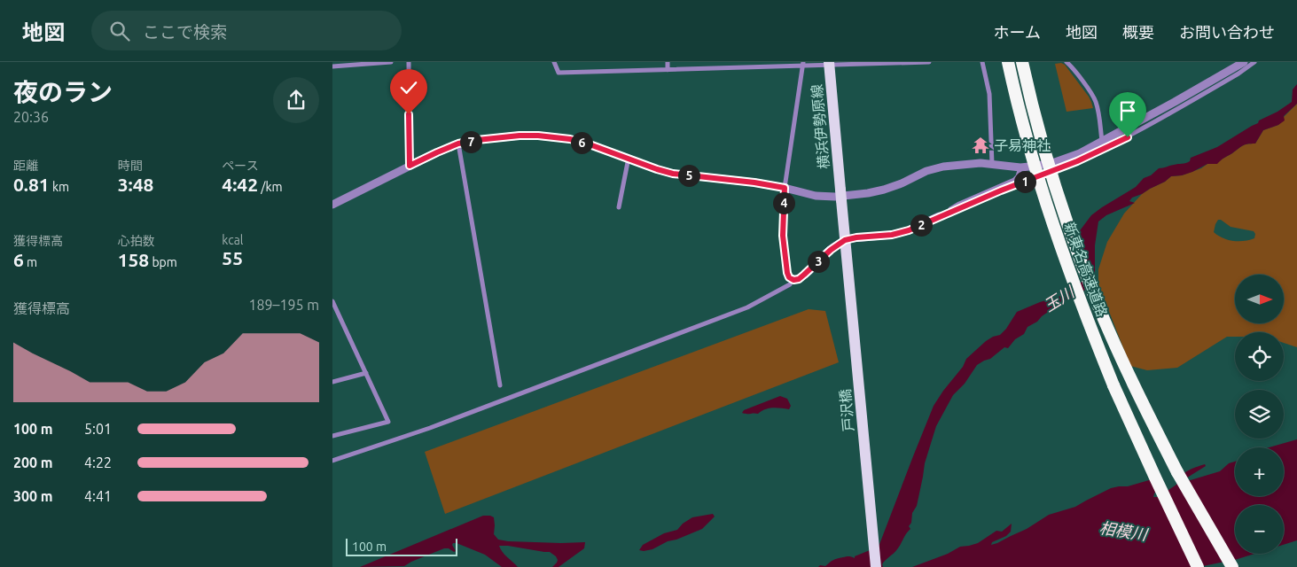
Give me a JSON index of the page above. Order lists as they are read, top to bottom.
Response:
{
  "streets": {
    "highway": ["新東名高速道路"],
    "main road": ["横浜伊勢原線", "戸沢橋"]
  },
  "crossings": [
    ["横浜伊勢原線", "戸沢橋"]
  ],
  "water": ["玉川", "相模川"],
  "places": {
    "temple": ["子易神社"]
  },
  "scale_bar": "100 m",
  "north": "right",
  "page": {
    "header": "地図",
    "search": "ここで検索",
    "nav": [
      "ホーム",
      "地図",
      "概要",
      "お問い合わせ"
    ],
    "heading": ["夜のラン", "20:36"],
    "pins": [
      "7",
      "6",
      "5",
      "1",
      "4",
      "2",
      "3"
    ],
    "stats": [
      ["距離", "0.81 km"],
      ["時間", "3:48"],
      ["ペース", "4:42 /km"],
      ["獲得標高", "6 m"],
      ["心拍数", "158 bpm"],
      ["kcal", "55"]
    ],
    "map_buttons": ["+", "−"],
    "chart": ["獲得標高", "189–195 m"],
    "list": [
      {
        "name": "100 m",
        "note": "5:01"
      },
      {
        "name": "200 m",
        "note": "4:22"
      },
      {
        "name": "300 m",
        "note": "4:41"
      }
    ],
    "scale": "100 m"
  }
}
